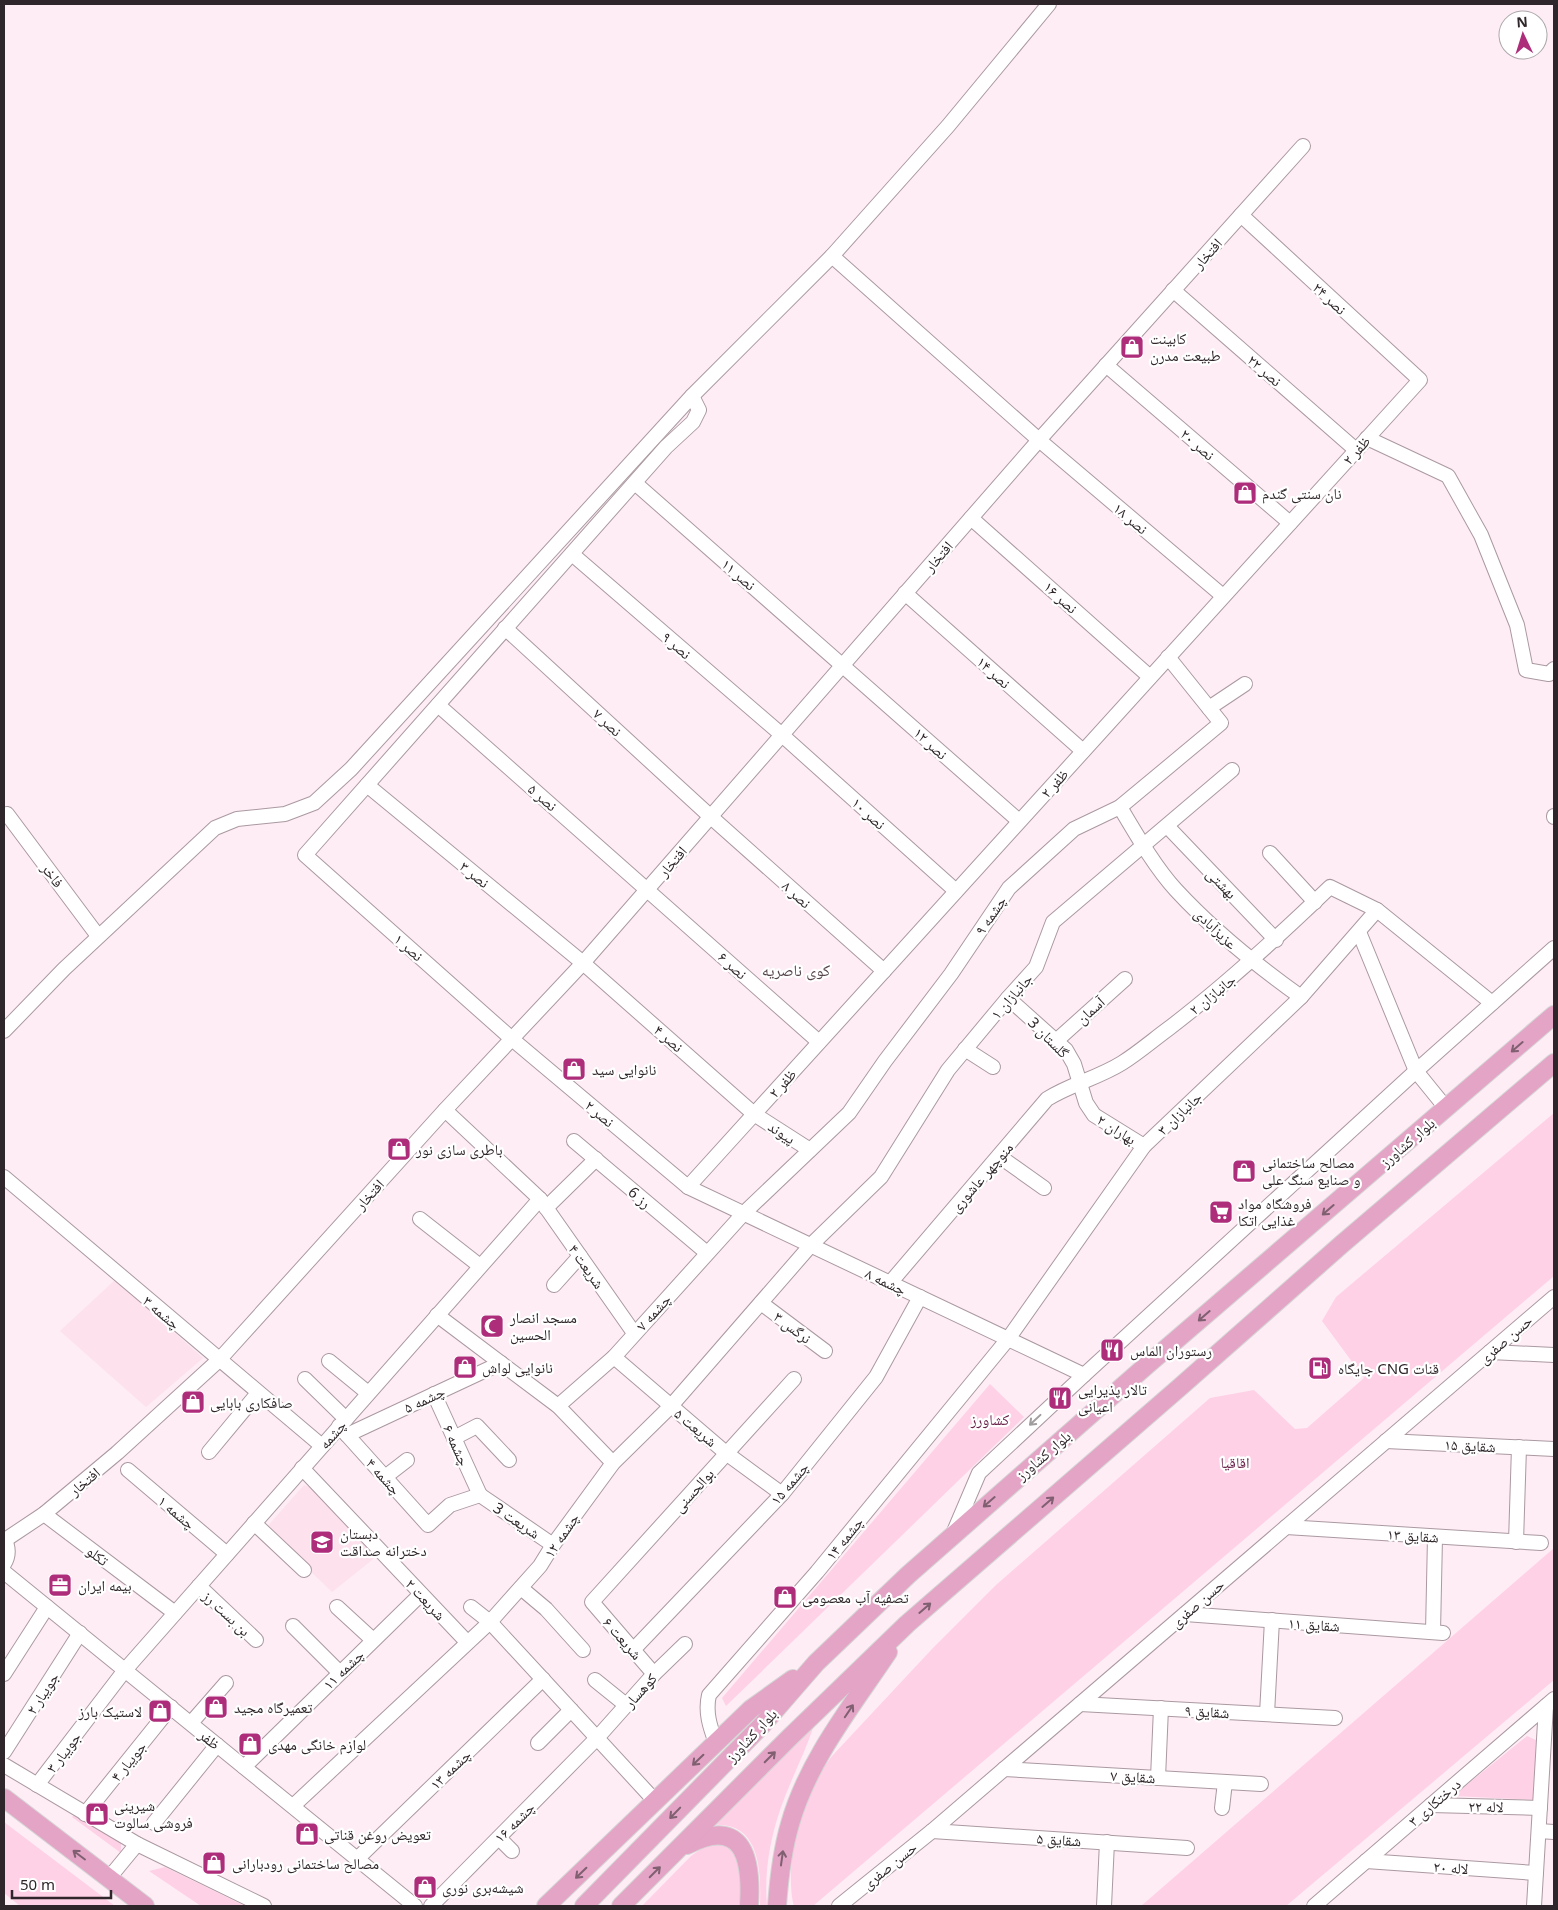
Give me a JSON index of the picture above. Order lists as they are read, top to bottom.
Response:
{
  "streets": {
    "main road": ["بلوار کشاورز"],
    "street": [
      "افتخار",
      "نصر ۲۴",
      "نصر ۲۲",
      "نصر ۲۰",
      "ظفر ۲",
      "نصر ۱۸",
      "نصر ۱۱",
      "نصر ۱۶",
      "نصر ۹",
      "نصر ۱۴",
      "نصر ۷",
      "نصر ۱۲",
      "نصر ۵",
      "نصر ۱۰",
      "نصر ۳",
      "فاخر",
      "بهشتی",
      "نصر ۸",
      "چشمه ۹",
      "عزیزآبادی",
      "نصر ۱",
      "نصر ۶",
      "جانبازان ۲",
      "جانبازان ۱",
      "آسمان",
      "گلستان 3",
      "نصر ۴",
      "نصر ۲",
      "جانبازان ۳",
      "بهاران ۲",
      "پیوند",
      "منوچهر عاشوری",
      "رز 6",
      "شریعت ۴",
      "چشمه ۸",
      "چشمه ۳",
      "چشمه ۷",
      "نرگس ۳",
      "حسن صفری",
      "چشمه ۵",
      "شریعت ۵",
      "چشمه",
      "چشمه ۶",
      "شقایق ۱۵",
      "چشمه ۴",
      "چشمه ۱۵",
      "بوالحسنی",
      "چشمه ۱",
      "شریعت 3",
      "چشمه ۱۲",
      "شقایق ۱۳",
      "چشمه ۱۴",
      "تکلو",
      "شریعت ۲",
      "بن بست رز",
      "شقایق ۱۱",
      "شریعت ۶",
      "چشمه ۱۱",
      "کوهسار",
      "جویبار ۲",
      "شقایق ۹",
      "ظفر",
      "جویبار ۳",
      "جویبار ۴",
      "چشمه ۱۳",
      "شقایق ۷",
      "درختکاری ۳",
      "لاله ۲۲",
      "چشمه ۱۶",
      "شقایق ۵",
      "لاله ۲۰"
    ]
  },
  "crossings": [
    ["افتخار", "نصر ۲۴"],
    ["افتخار", "نصر ۲۲"],
    ["افتخار", "نصر ۲۰"],
    ["افتخار", "نصر ۱۸"],
    ["افتخار", "نصر ۱۱"],
    ["افتخار", "نصر ۱۶"],
    ["افتخار", "نصر ۹"],
    ["افتخار", "نصر ۱۴"],
    ["افتخار", "نصر ۷"],
    ["افتخار", "نصر ۱۲"],
    ["افتخار", "نصر ۵"],
    ["افتخار", "نصر ۱۰"],
    ["افتخار", "نصر ۳"],
    ["افتخار", "نصر ۸"],
    ["افتخار", "نصر ۱"],
    ["افتخار", "نصر ۶"],
    ["افتخار", "نصر ۴"],
    ["افتخار", "نصر ۲"],
    ["افتخار", "چشمه ۳"],
    ["افتخار", "تکلو"],
    ["نصر ۲۴", "ظفر ۲"],
    ["نصر ۲۲", "ظفر ۲"],
    ["نصر ۲۰", "ظفر ۲"],
    ["ظفر ۲", "نصر ۱۸"],
    ["ظفر ۲", "نصر ۱۶"],
    ["ظفر ۲", "نصر ۱۴"],
    ["ظفر ۲", "نصر ۱۲"],
    ["ظفر ۲", "نصر ۱۰"],
    ["ظفر ۲", "نصر ۸"],
    ["ظفر ۲", "چشمه ۹"],
    ["ظفر ۲", "نصر ۶"],
    ["ظفر ۲", "نصر ۴"],
    ["ظفر ۲", "نصر ۲"],
    ["ظفر ۲", "پیوند"],
    ["ظفر ۲", "چشمه ۸"],
    ["نصر ۱۱", "نصر ۱۲"],
    ["نصر ۹", "نصر ۱۰"],
    ["نصر ۷", "نصر ۸"],
    ["نصر ۵", "نصر ۶"],
    ["نصر ۳", "نصر ۱"],
    ["نصر ۳", "نصر ۴"],
    ["بهشتی", "جانبازان ۲"],
    ["بهشتی", "جانبازان ۱"],
    ["چشمه ۹", "عزیزآبادی"],
    ["چشمه ۹", "پیوند"],
    ["چشمه ۹", "چشمه ۸"],
    ["چشمه ۹", "چشمه ۷"],
    ["عزیزآبادی", "جانبازان ۲"],
    ["عزیزآبادی", "جانبازان ۱"],
    ["عزیزآبادی", "جانبازان ۳"],
    ["نصر ۱", "نصر ۲"],
    ["جانبازان ۲", "گلستان 3"],
    ["جانبازان ۲", "جانبازان ۳"],
    ["جانبازان ۲", "بهاران ۲"],
    ["جانبازان ۲", "منوچهر عاشوری"],
    ["جانبازان ۱", "گلستان 3"],
    ["جانبازان ۱", "چشمه ۸"],
    ["جانبازان ۱", "چشمه ۱۲"],
    ["آسمان", "گلستان 3"],
    ["گلستان 3", "بهاران ۲"],
    ["گلستان 3", "منوچهر عاشوری"],
    ["نصر ۴", "پیوند"],
    ["نصر ۲", "چشمه ۸"],
    ["جانبازان ۳", "بهاران ۲"],
    ["جانبازان ۳", "چشمه ۸"],
    ["جانبازان ۳", "چشمه ۱۴"],
    ["بهاران ۲", "منوچهر عاشوری"],
    ["منوچهر عاشوری", "چشمه ۸"],
    ["رز 6", "چشمه ۷"],
    ["رز 6", "چشمه"],
    ["شریعت ۴", "چشمه ۷"],
    ["شریعت ۴", "چشمه"],
    ["چشمه ۸", "چشمه ۷"],
    ["چشمه ۸", "چشمه ۱۵"],
    ["چشمه ۸", "چشمه ۱۲"],
    ["چشمه ۸", "چشمه ۱۴"],
    ["چشمه ۳", "چشمه"],
    ["چشمه ۷", "شریعت ۵"],
    ["نرگس ۳", "چشمه ۱۲"],
    ["حسن صفری", "شقایق ۱۵"],
    ["حسن صفری", "شقایق ۱۳"],
    ["حسن صفری", "شقایق ۱۱"],
    ["حسن صفری", "شقایق ۹"],
    ["حسن صفری", "شقایق ۷"],
    ["حسن صفری", "شقایق ۵"],
    ["چشمه ۵", "چشمه"],
    ["چشمه ۵", "چشمه ۶"],
    ["چشمه ۵", "چشمه ۴"],
    ["شریعت ۵", "چشمه ۱۵"],
    ["شریعت ۵", "بوالحسنی"],
    ["شریعت ۵", "چشمه ۱۲"],
    ["چشمه", "چشمه ۴"],
    ["چشمه", "چشمه ۱"],
    ["چشمه", "تکلو"],
    ["چشمه", "شریعت ۲"],
    ["چشمه", "بن بست رز"],
    ["چشمه", "ظفر"],
    ["چشمه", "جویبار ۳"],
    ["چشمه ۶", "چشمه ۴"],
    ["چشمه ۶", "شریعت 3"],
    ["چشمه ۴", "شریعت 3"],
    ["چشمه ۱۵", "شریعت ۶"],
    ["بوالحسنی", "شریعت ۶"],
    ["شریعت 3", "چشمه ۱۲"],
    ["چشمه ۱۲", "شریعت ۲"],
    ["چشمه ۱۲", "ظفر"],
    ["شقایق ۱۳", "شقایق ۱۱"],
    ["شریعت ۲", "چشمه ۱۱"],
    ["شریعت ۶", "کوهسار"],
    ["چشمه ۱۱", "ظفر"],
    ["کوهسار", "چشمه ۱۶"],
    ["جویبار ۲", "ظفر"],
    ["ظفر", "جویبار ۳"],
    ["ظفر", "جویبار ۴"],
    ["ظفر", "چشمه ۱۳"],
    ["درختکاری ۳", "لاله ۲۲"],
    ["درختکاری ۳", "لاله ۲۰"]
  ],
  "districts": ["کوی ناصریه"],
  "parks": ["کشاورز", "اقاقیا"],
  "places": {
    "shop": [
      "کابینت طبیعت مدرن",
      "نان سنتی گندم",
      "نانوایی‌ سید",
      "باطری سازی نور",
      "مصالح ساختمانی و صنایع سنگ علی",
      "نانوایی لواش",
      "صافکاری بابایی",
      "تصفیه آب معصومی",
      "تعمیرگاه مجید",
      "لاستیک بارز",
      "لوازم خانگی مهدی",
      "شیرینی فروشی سالوت",
      "تعویض روغن قناتی",
      "مصالح ساختمانی رودبارانی",
      "شیشه‌بری نوری"
    ],
    "supermarket": ["فروشگاه مواد غذایی اتکا"],
    "mosque": ["مسجد انصار الحسین"],
    "restaurant": ["رستوران الماس", "تالار پذیرایی اعیانی"],
    "fuel station": ["جایگاه CNG قنات"],
    "school or university": ["دبستان دخترانه صداقت"],
    "office": ["بیمه ایران"]
  },
  "scale_bar": "50 m",
  "north": "top"
}
